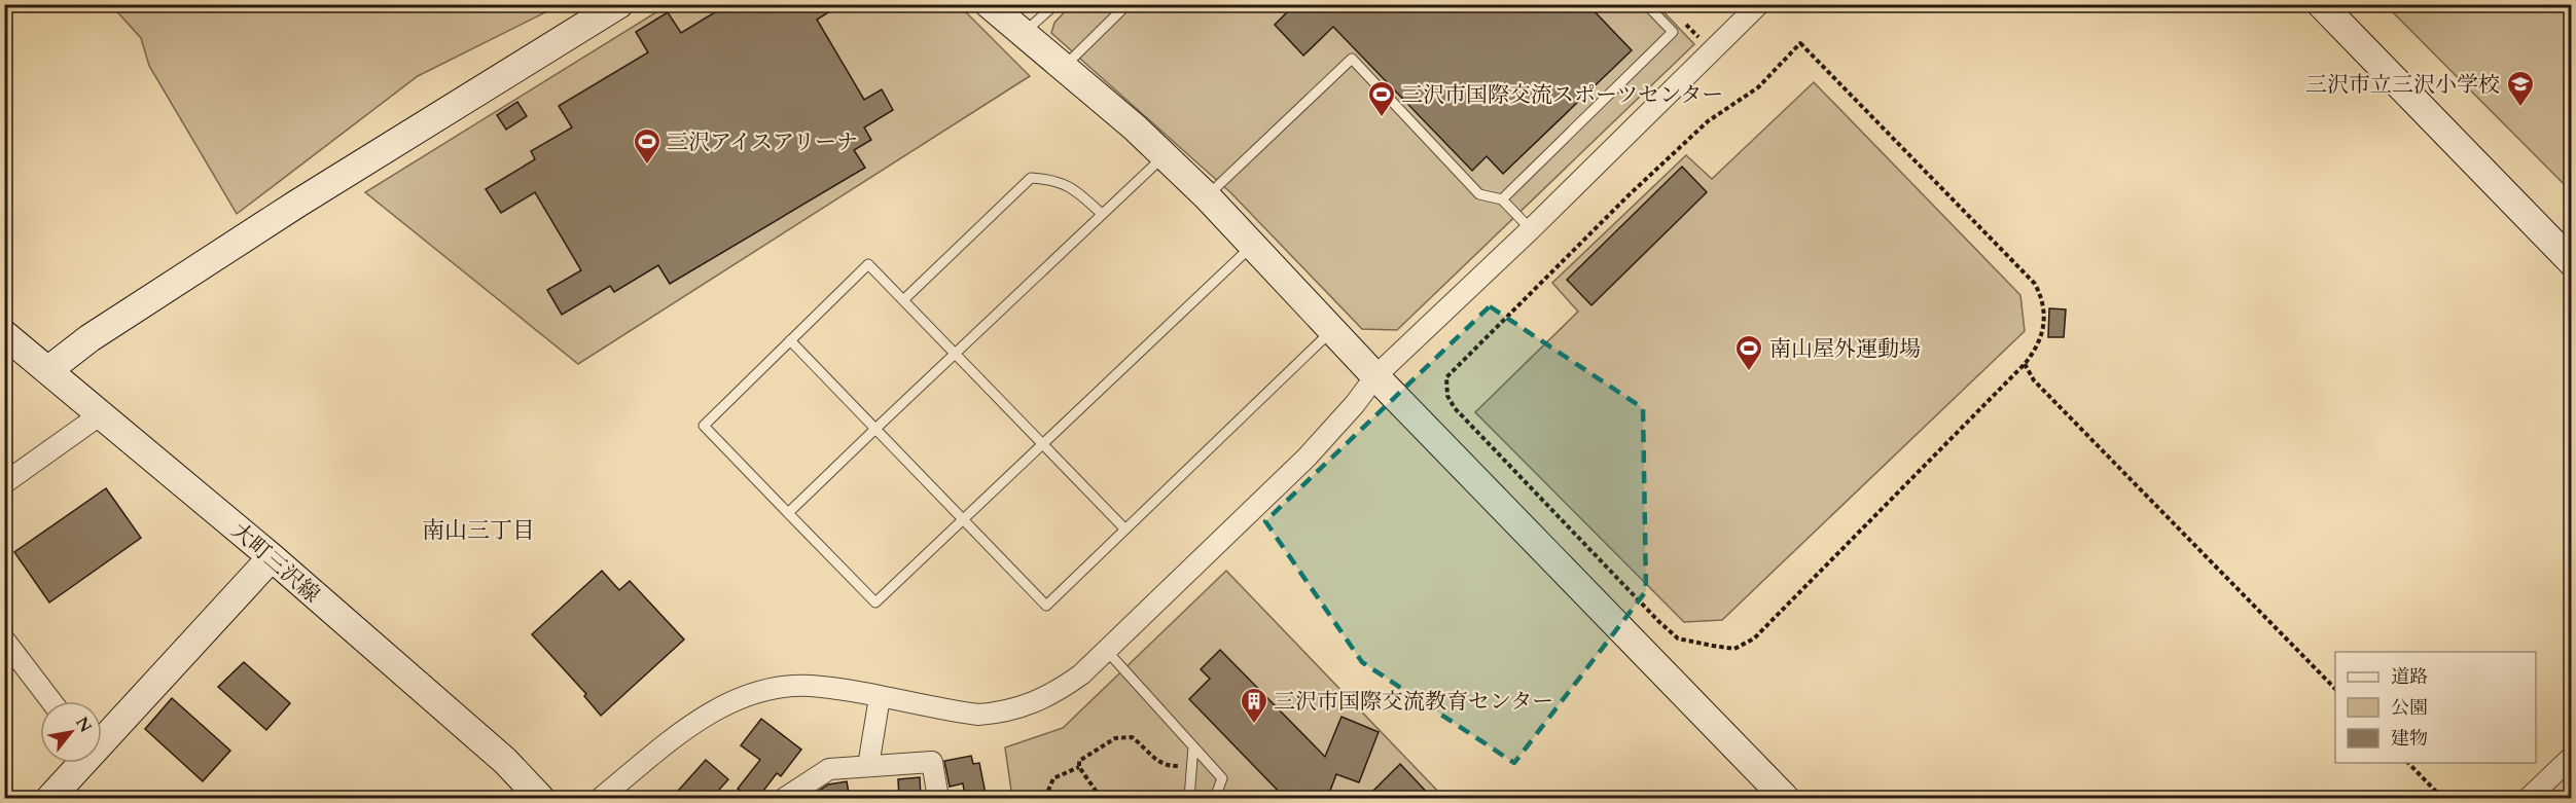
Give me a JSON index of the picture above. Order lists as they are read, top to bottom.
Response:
{
  "streets": {
    "street": ["大町三沢線"]
  },
  "districts": ["南山三丁目"],
  "places": {
    "school or university": ["三沢市立三沢小学校"],
    "sports": ["三沢市国際交流スポーツセンター", "三沢アイスアリーナ", "南山屋外運動場"],
    "building": ["三沢市国際交流教育センター"]
  },
  "legend": ["道路", "公園", "建物"],
  "north": "top right"
}
